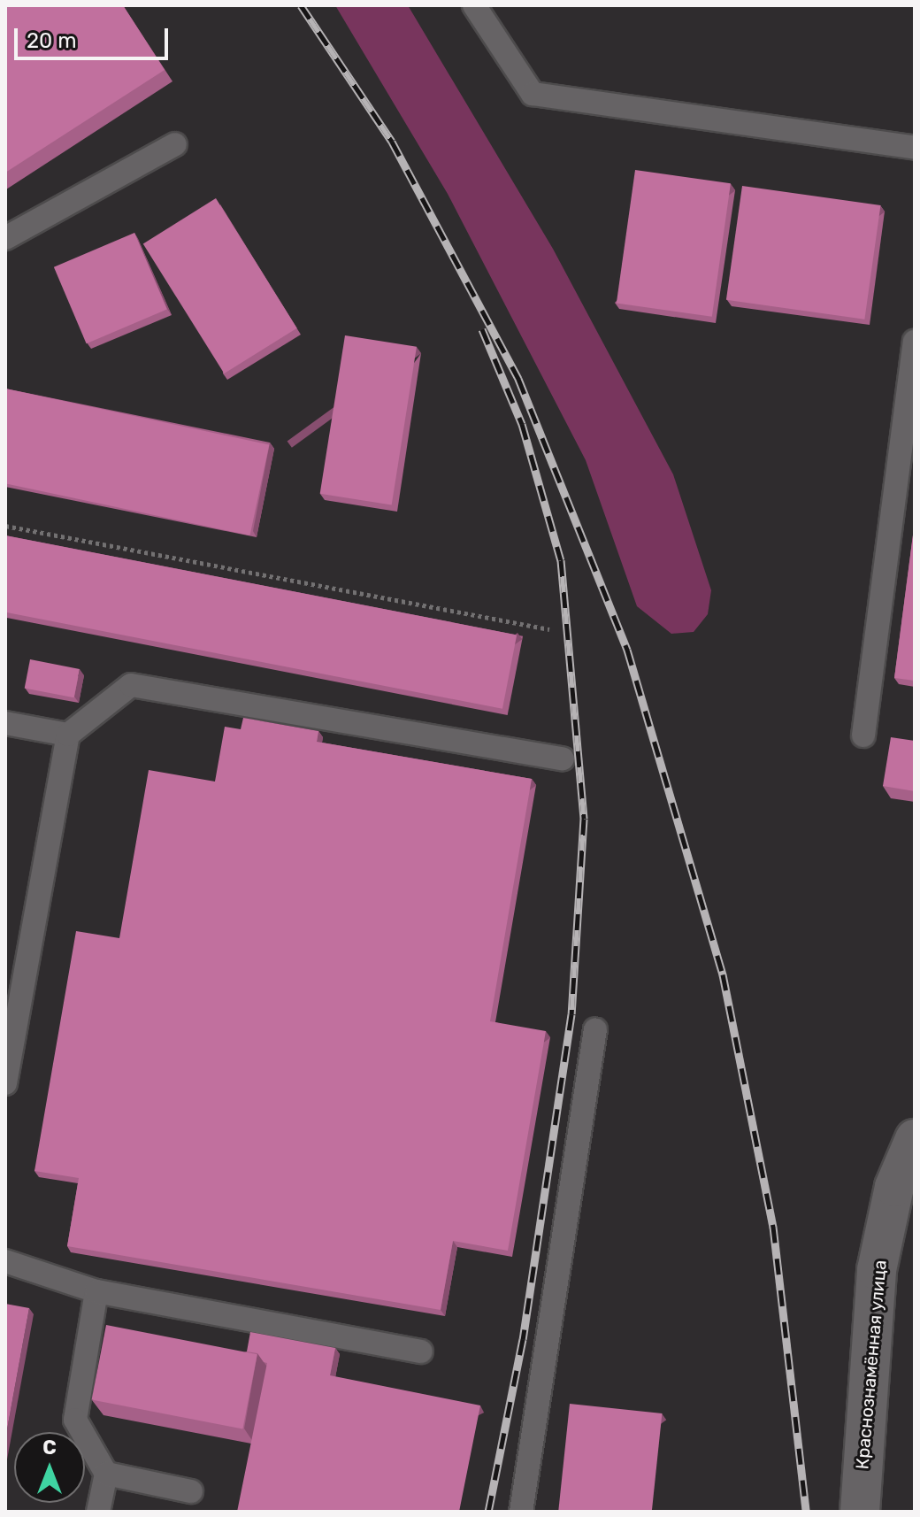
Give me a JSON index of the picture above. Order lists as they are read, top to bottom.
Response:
{
  "streets": {
    "street": ["Краснознамённая улица"]
  },
  "scale_bar": "20 m",
  "north": "top"
}
